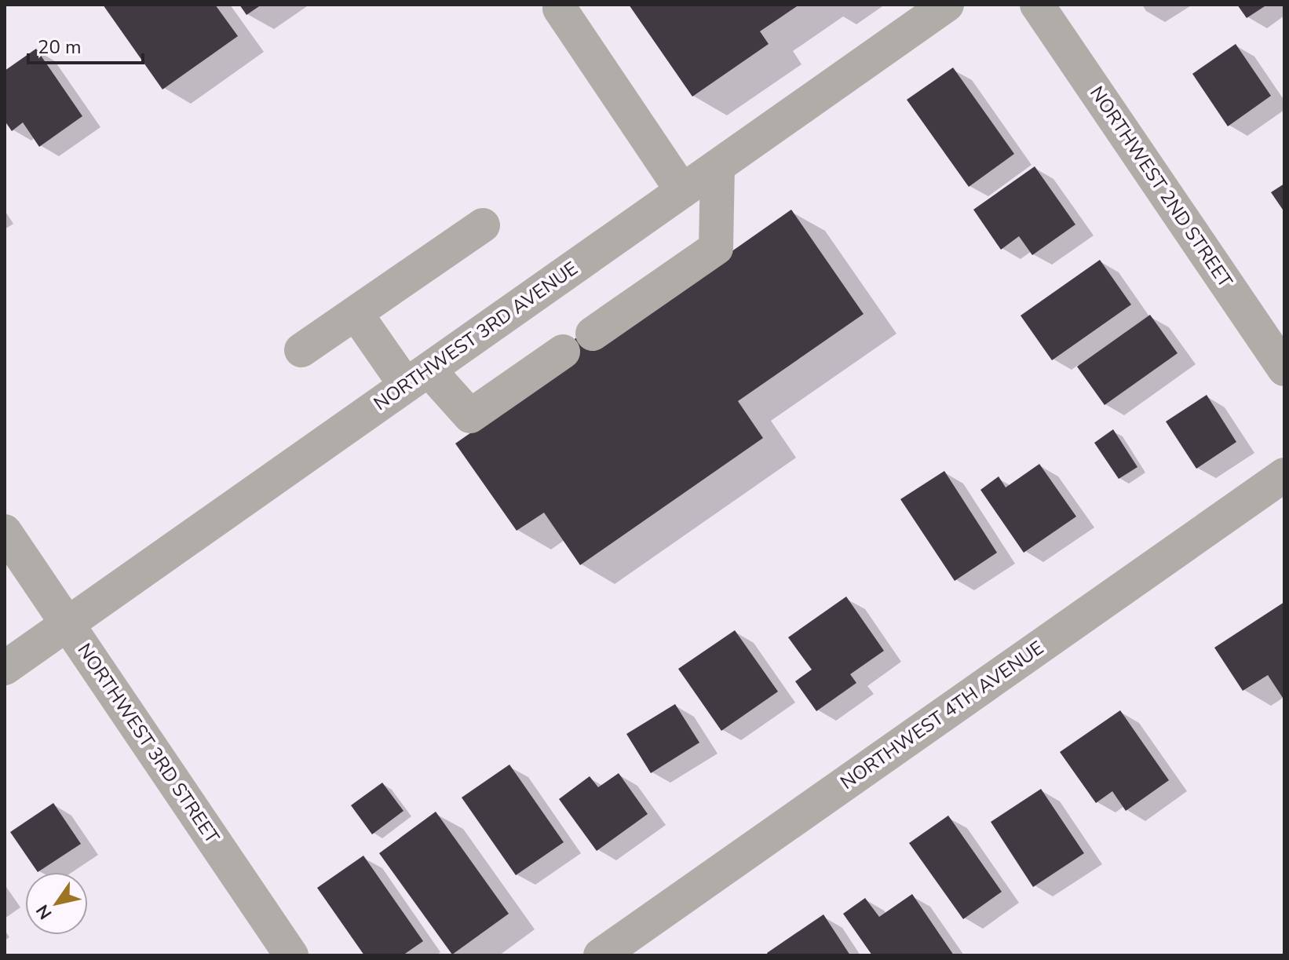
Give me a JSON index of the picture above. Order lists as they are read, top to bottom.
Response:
{
  "streets": {
    "street": [
      "NORTHWEST 2ND STREET",
      "NORTHWEST 3RD AVENUE",
      "NORTHWEST 4TH AVENUE",
      "NORTHWEST 3RD STREET"
    ]
  },
  "crossings": [
    ["NORTHWEST 3RD AVENUE", "NORTHWEST 3RD STREET"]
  ],
  "scale_bar": "20 m",
  "north": "bottom left"
}
